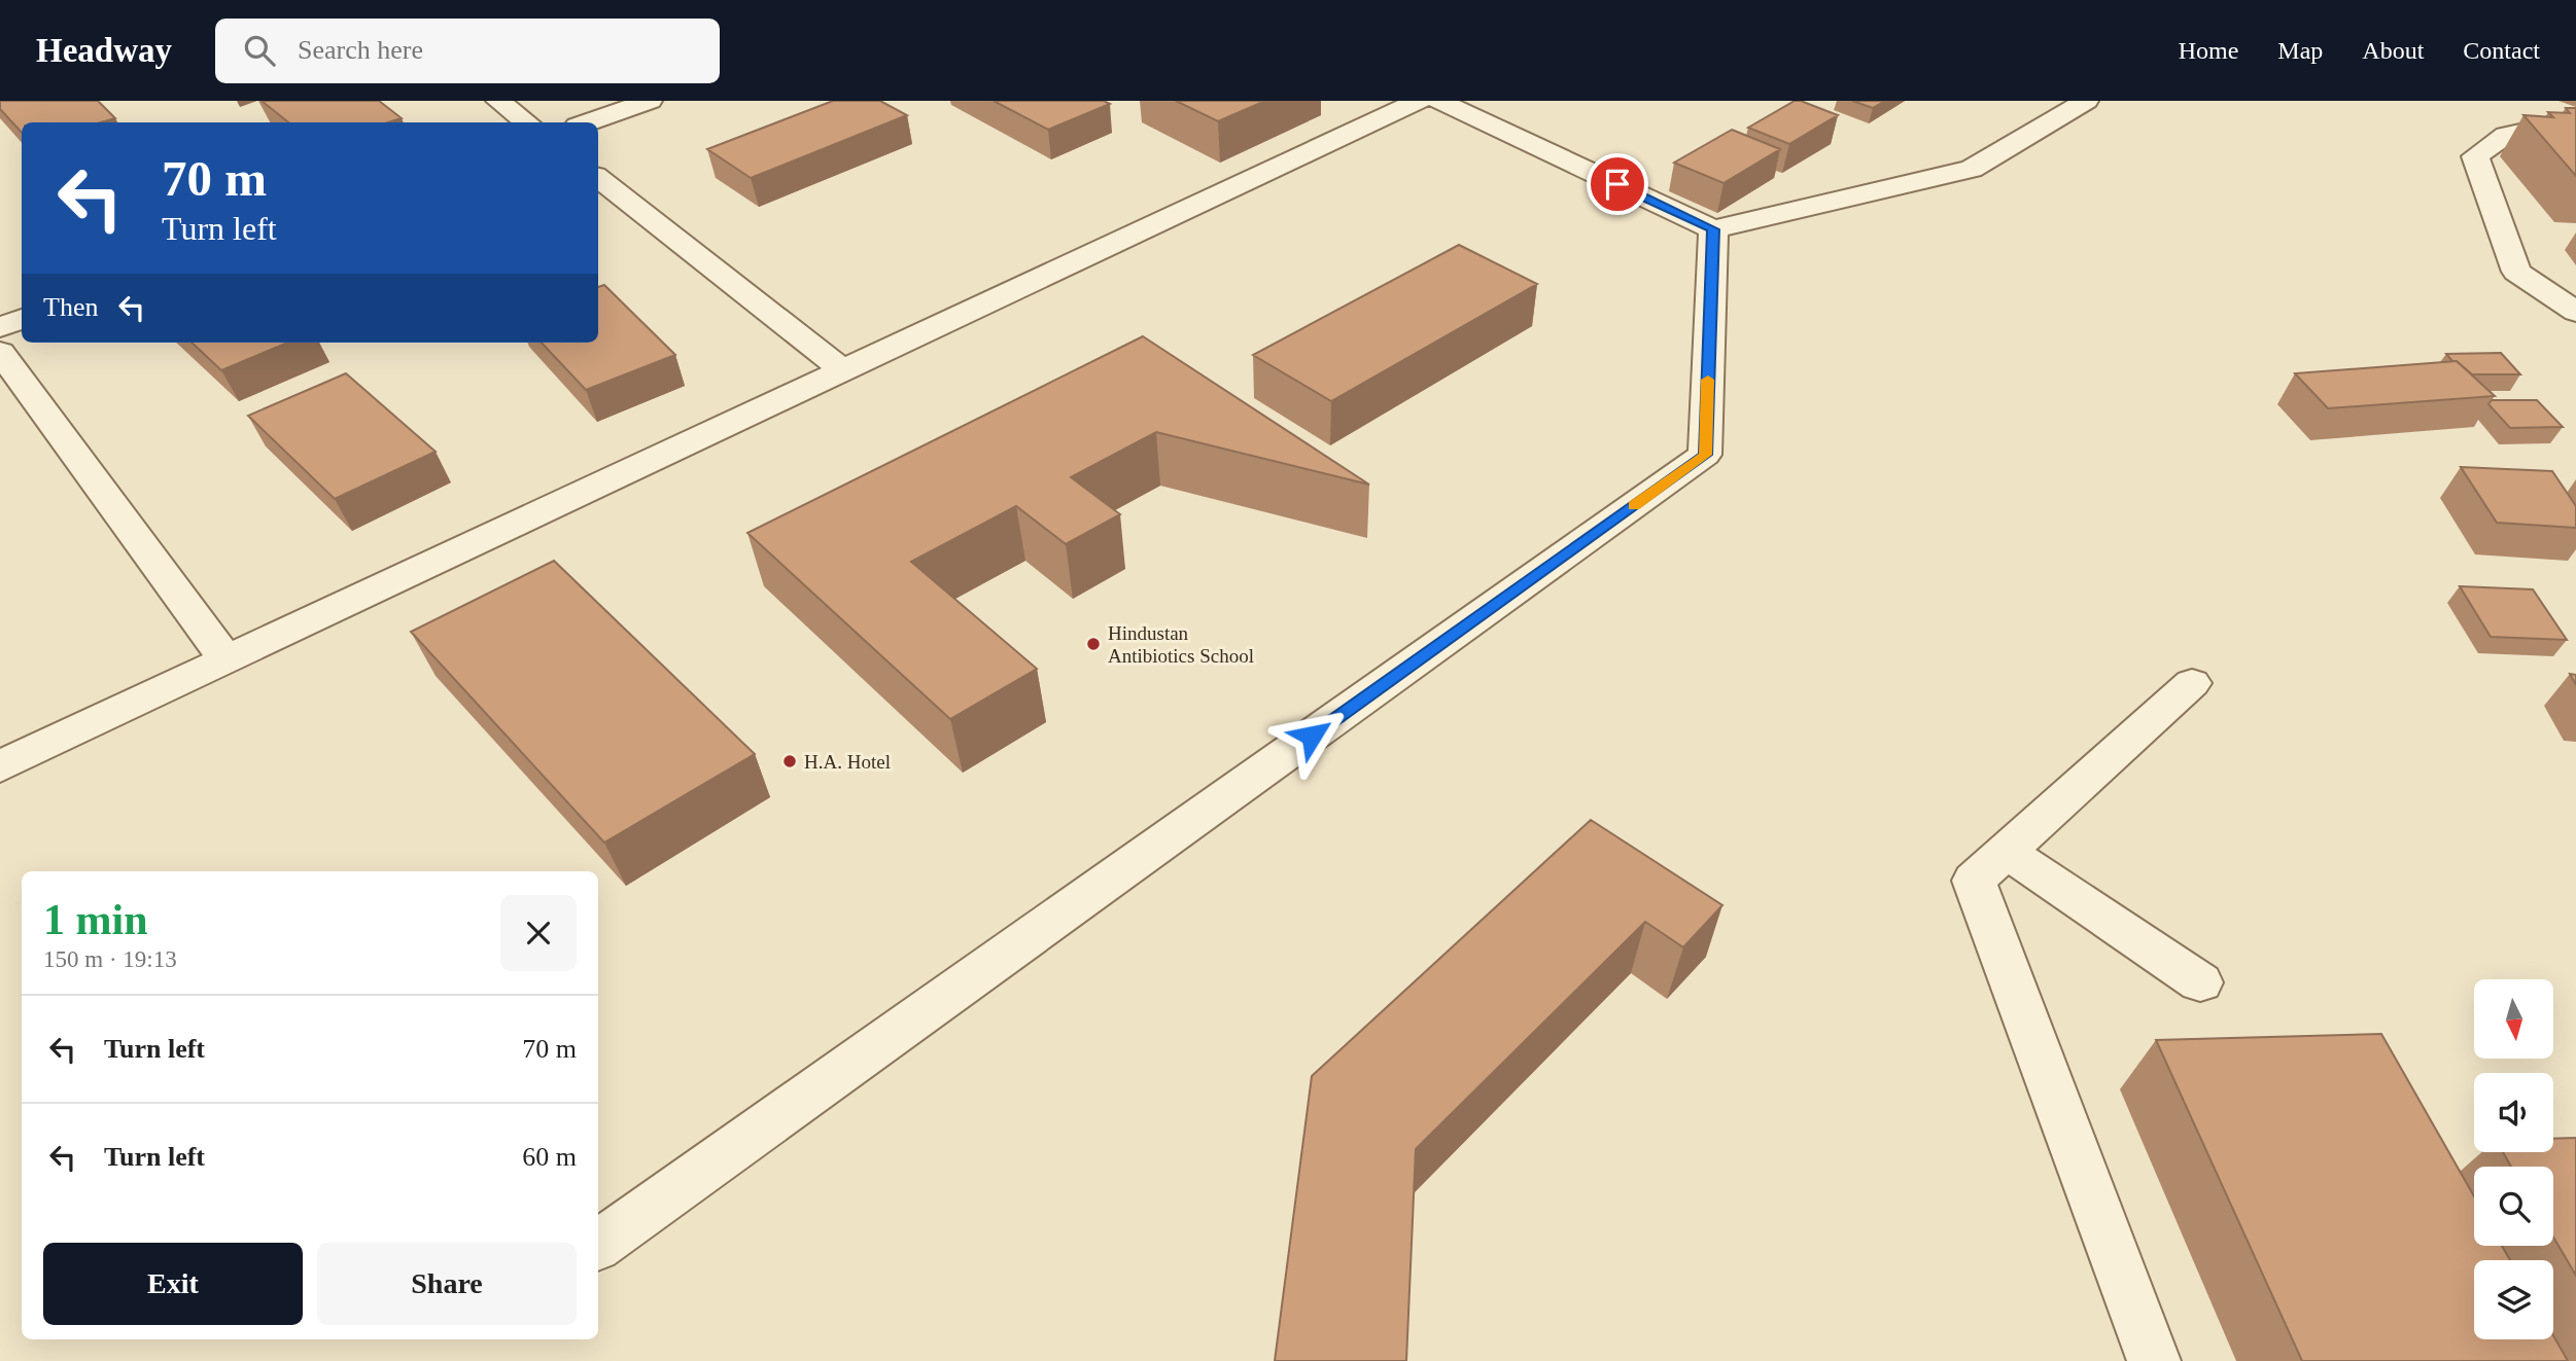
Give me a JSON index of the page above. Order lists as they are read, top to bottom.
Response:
{
  "places": ["Hindustan Antibiotics School", "H.A. Hotel"],
  "north": "bottom",
  "page": {
    "header": "Headway",
    "search": "Search here",
    "nav": [
      "Home",
      "Map",
      "About",
      "Contact"
    ],
    "turn": ["70 m", "Turn left"],
    "then": "Then",
    "heading": ["1 min", "150 m · 19:13"],
    "list": [
      {
        "name": "Turn left",
        "value": "70 m"
      },
      {
        "name": "Turn left",
        "value": "60 m"
      }
    ],
    "buttons": ["Exit", "Share"]
  }
}
